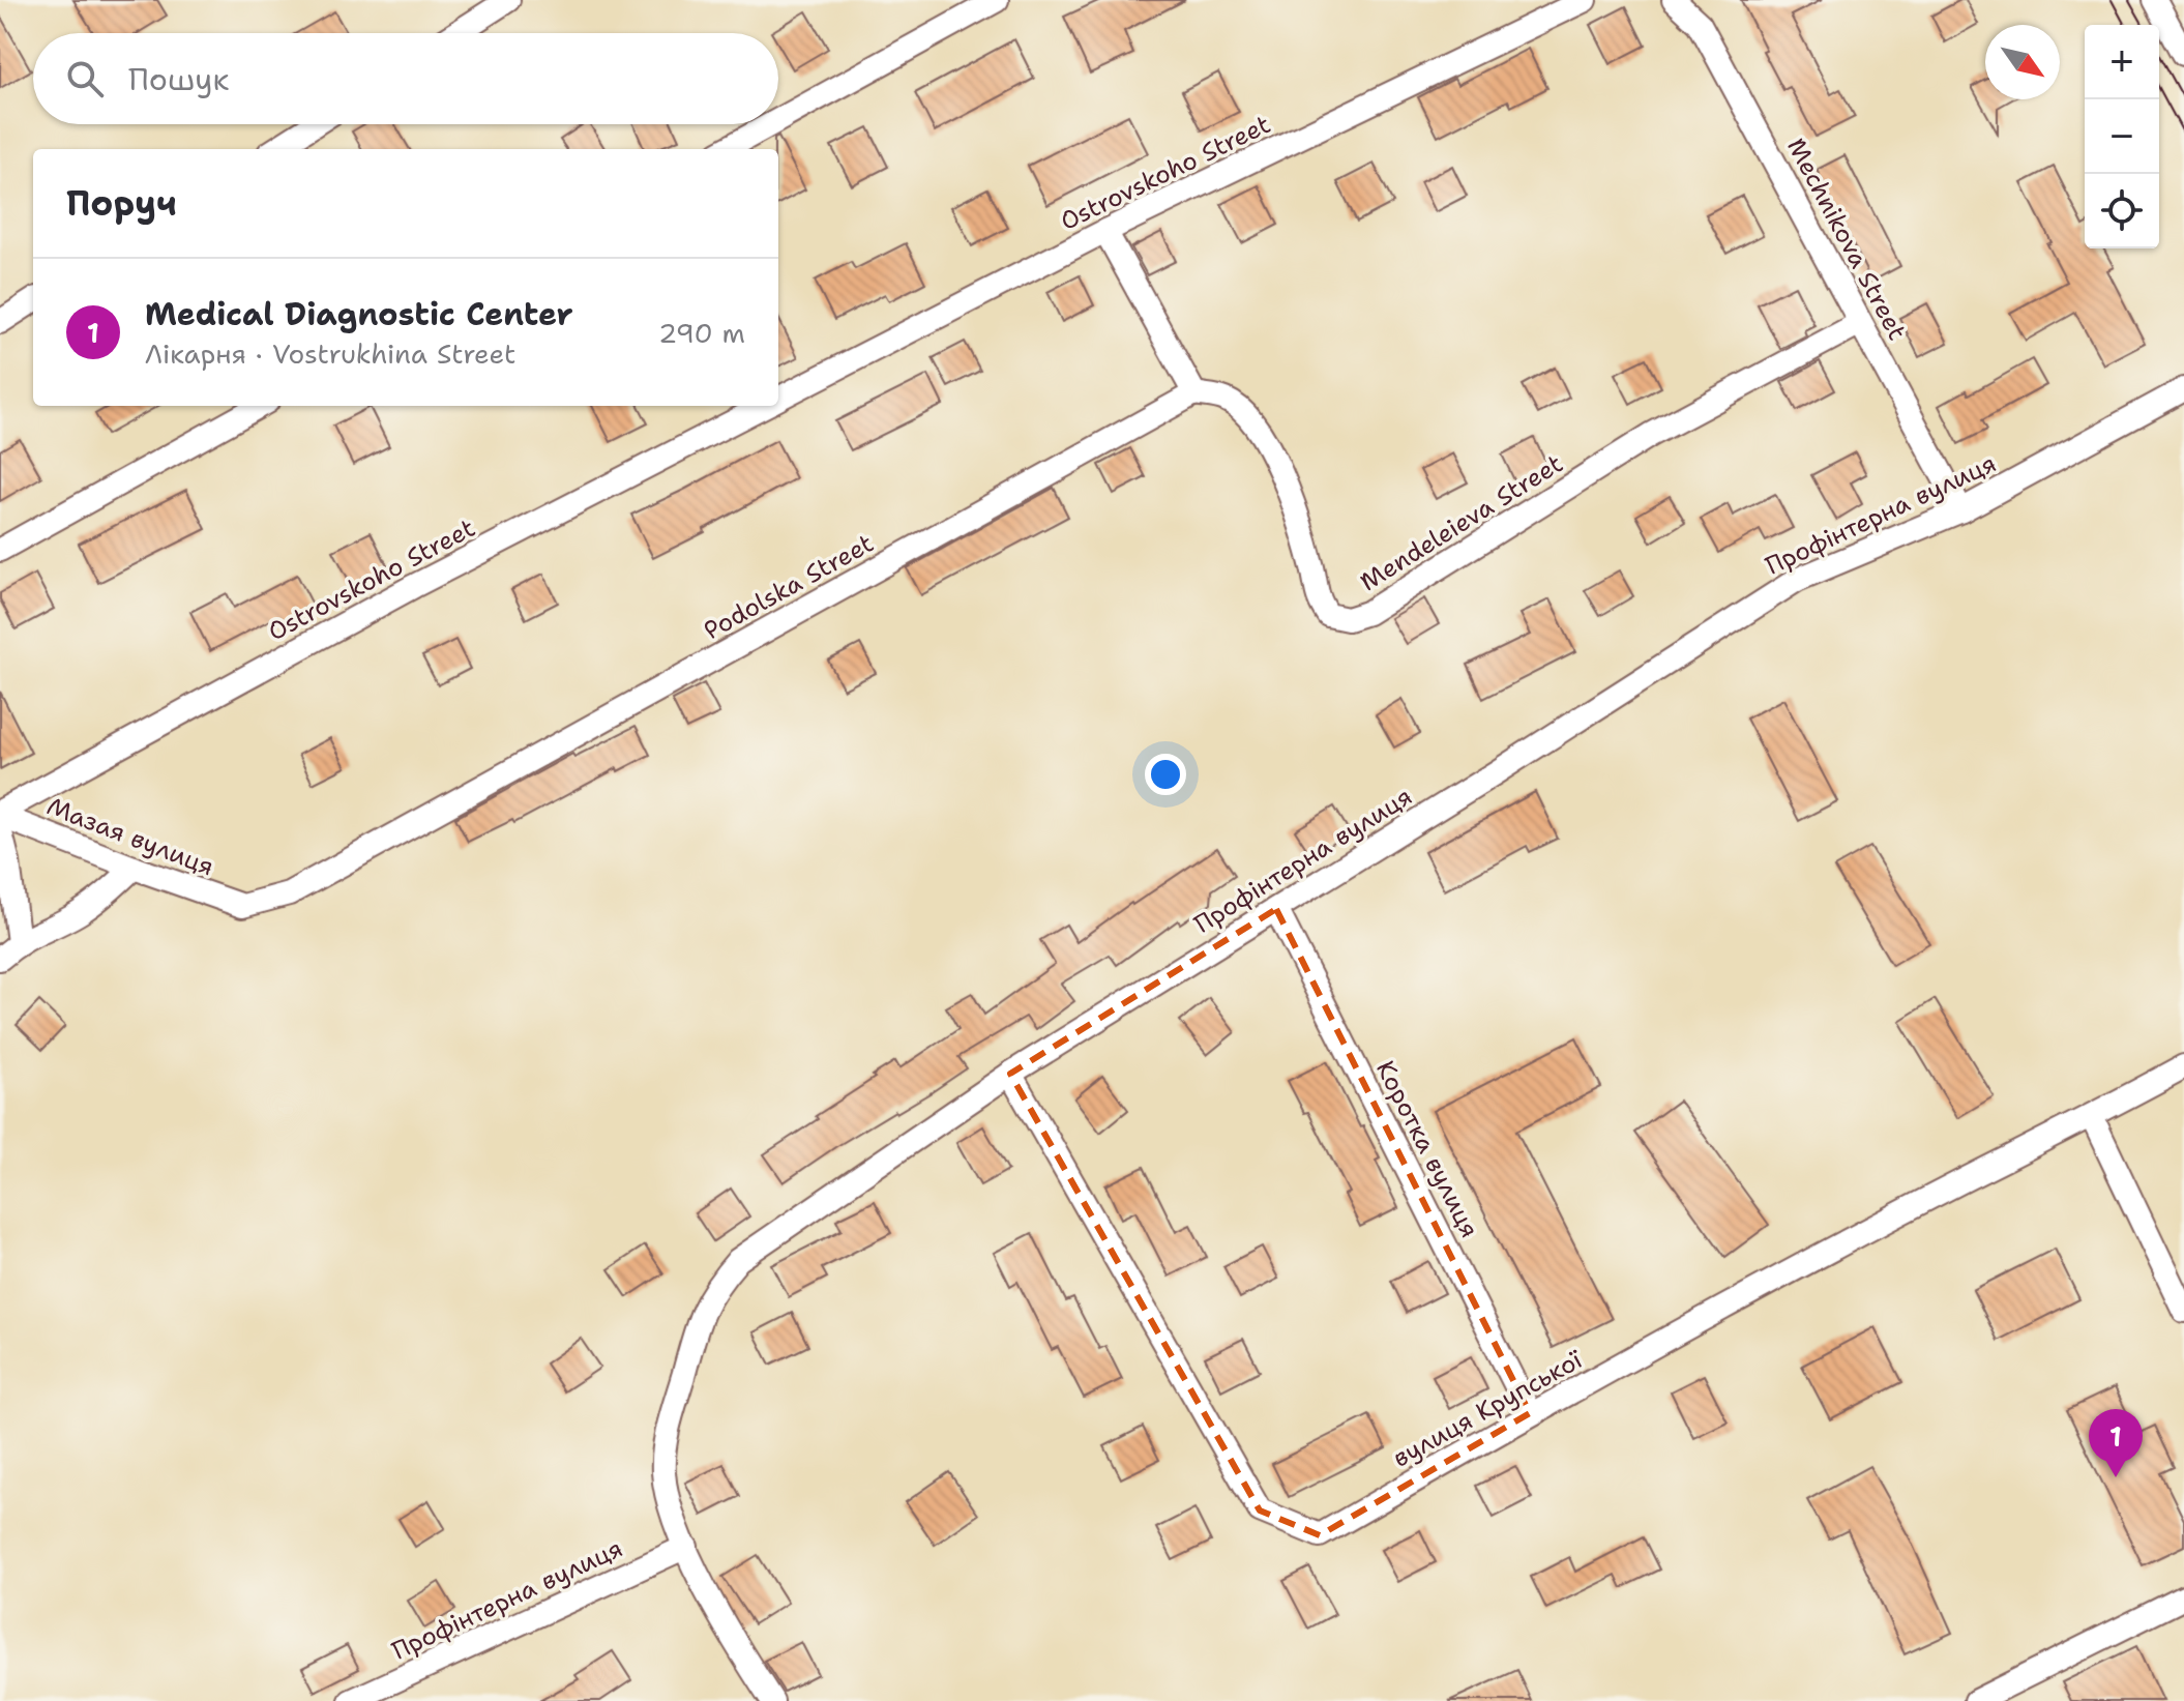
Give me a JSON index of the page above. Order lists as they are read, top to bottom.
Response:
{
  "streets": {
    "street": [
      "Ostrovskoho Street",
      "Mechnikova Street",
      "Профінтерна вулиця",
      "Mendeleieva Street",
      "Podolska Street",
      "Мазая вулиця",
      "Коротка вулиця",
      "вулиця Крупської"
    ]
  },
  "crossings": [
    ["Ostrovskoho Street", "Мазая вулиця"],
    ["Mechnikova Street", "Профінтерна вулиця"],
    ["Mechnikova Street", "Mendeleieva Street"],
    ["Профінтерна вулиця", "Коротка вулиця"],
    ["Профінтерна вулиця", "вулиця Крупської"],
    ["Mendeleieva Street", "Podolska Street"],
    ["Podolska Street", "Мазая вулиця"],
    ["Коротка вулиця", "вулиця Крупської"]
  ],
  "north": "bottom right",
  "page": {
    "map_buttons": ["+", "−"],
    "search": "Пошук",
    "heading": "Поруч",
    "list": [
      {
        "mark": "1",
        "name": "Medical Diagnostic Center",
        "note": "Лікарня · Vostrukhina Street",
        "value": "290 m"
      }
    ],
    "pins": "1"
  }
}
